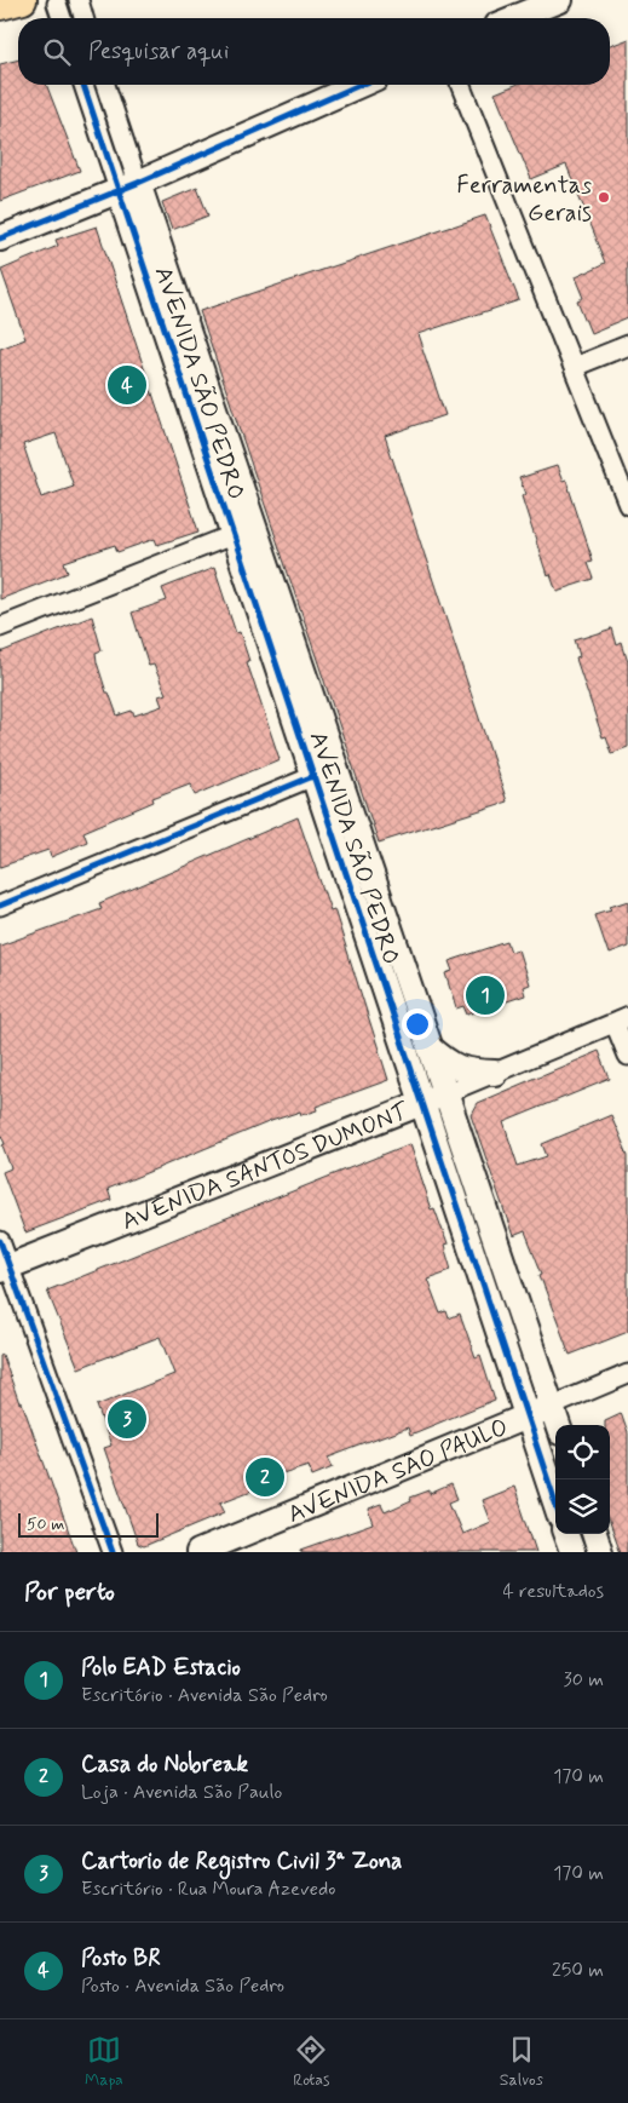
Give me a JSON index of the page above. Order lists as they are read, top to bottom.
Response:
{
  "streets": {
    "street": ["AVENIDA SÃO PEDRO", "AVENIDA SANTOS DUMONT", "AVENIDA SÃO PAULO"]
  },
  "crossings": [
    ["AVENIDA SÃO PEDRO", "AVENIDA SANTOS DUMONT"],
    ["AVENIDA SÃO PEDRO", "AVENIDA SÃO PAULO"]
  ],
  "places": ["Ferramentas Gerais"],
  "scale_bar": "50 m",
  "page": {
    "search": "Pesquisar aqui",
    "pins": [
      "4",
      "1",
      "3",
      "2"
    ],
    "scale": "50 m",
    "heading": ["Por perto", "4 resultados"],
    "list": [
      {
        "mark": "1",
        "name": "Polo EAD Estacio",
        "note": "Escritório · Avenida São Pedro",
        "value": "30 m"
      },
      {
        "mark": "2",
        "name": "Casa do Nobreak",
        "note": "Loja · Avenida São Paulo",
        "value": "170 m"
      },
      {
        "mark": "3",
        "name": "Cartorio de Registro Civil 3ª Zona",
        "note": "Escritório · Rua Moura Azevedo",
        "value": "170 m"
      },
      {
        "mark": "4",
        "name": "Posto BR",
        "note": "Posto · Avenida São Pedro",
        "value": "250 m"
      }
    ],
    "nav": ["Mapa", "Rotas", "Salvos"]
  }
}
